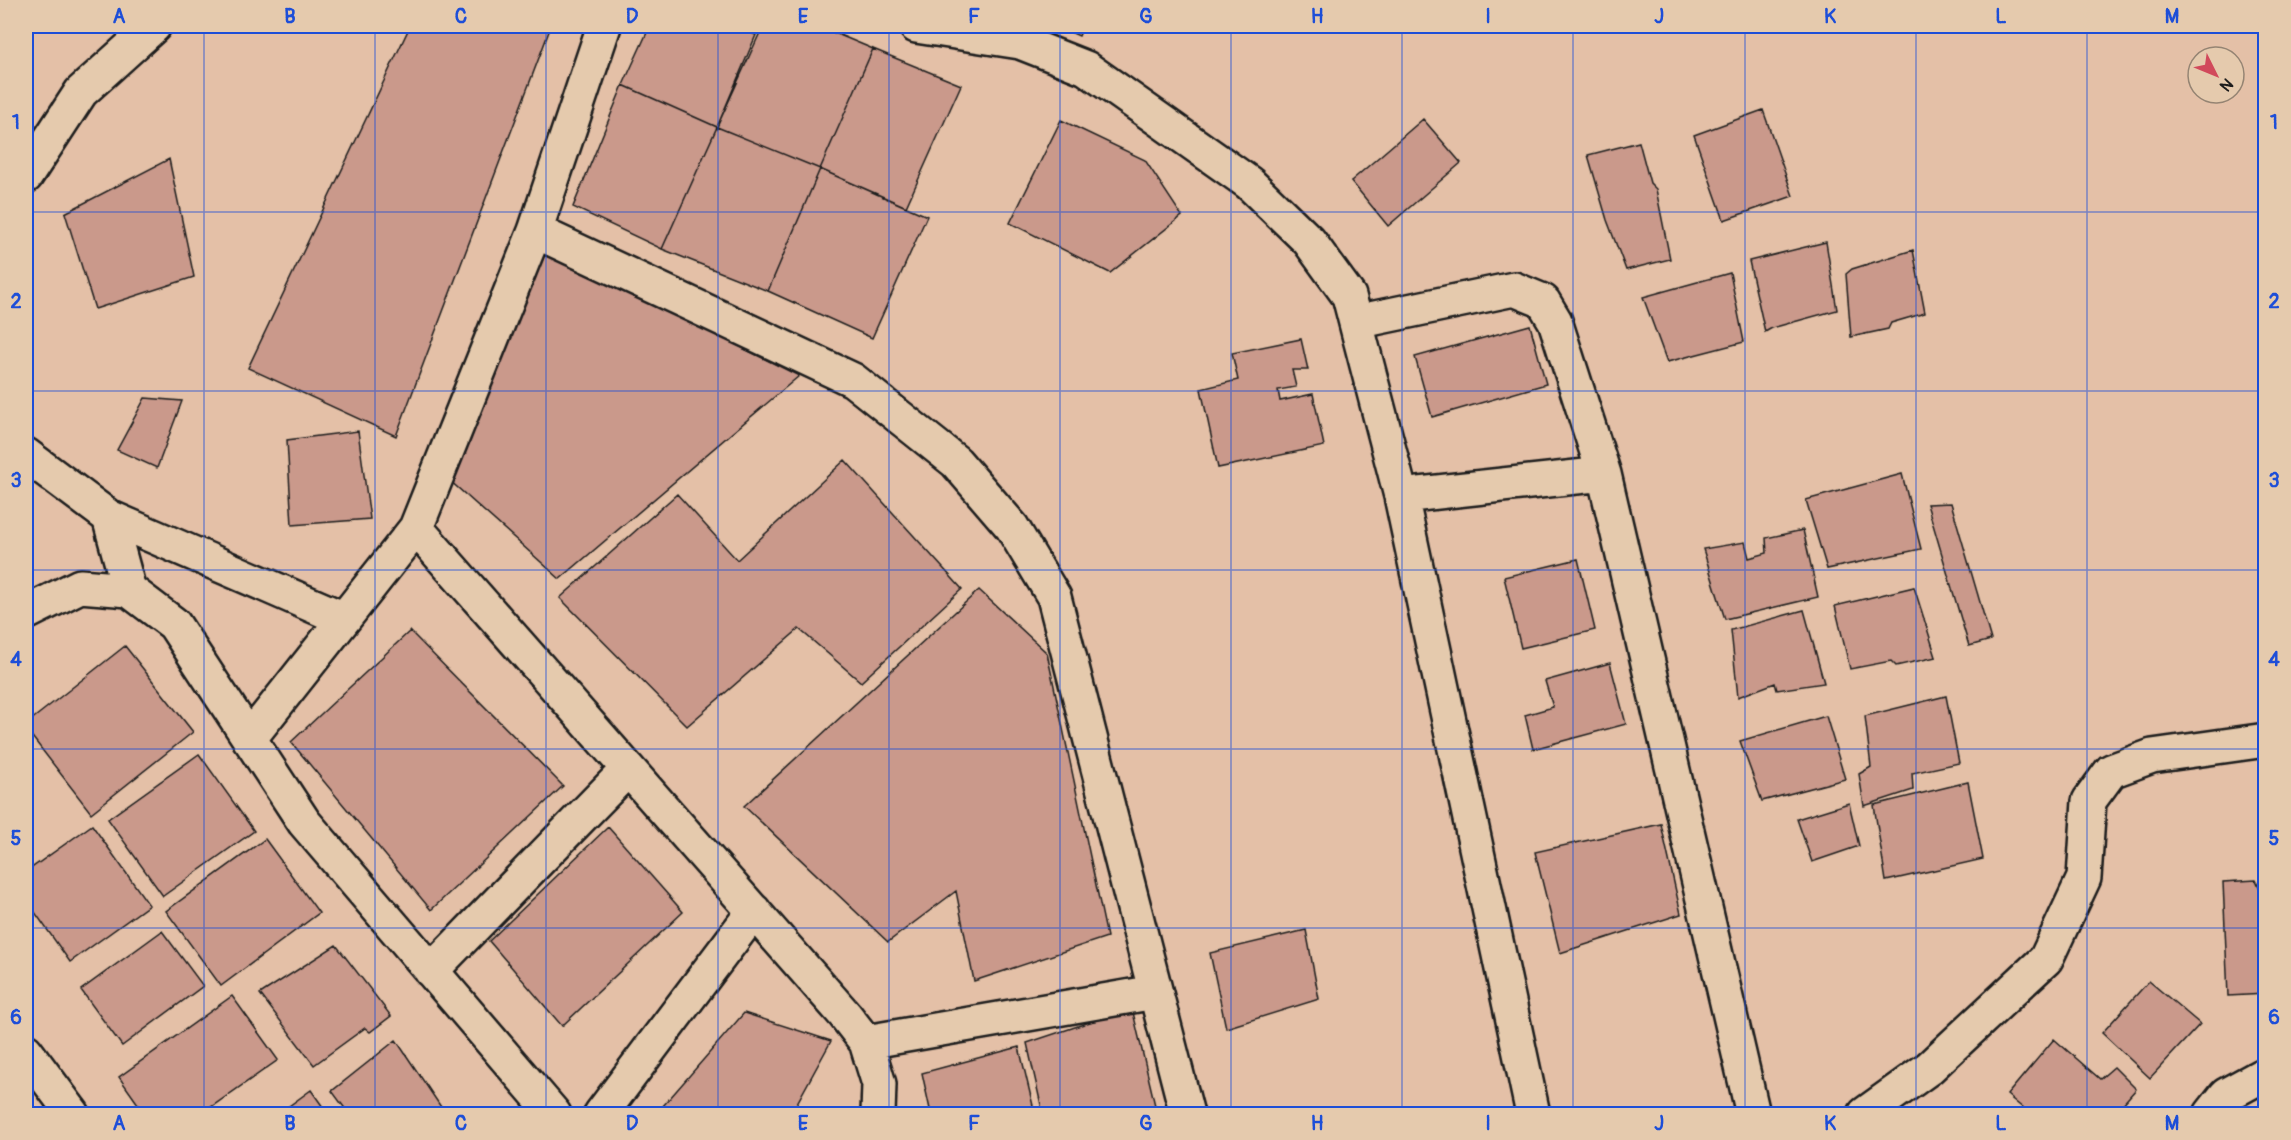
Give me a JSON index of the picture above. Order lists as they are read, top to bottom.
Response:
{
  "north": "bottom right",
  "grid": {
    "columns": [
      "A",
      "B",
      "C",
      "D",
      "E",
      "F",
      "G",
      "H",
      "I",
      "J",
      "K",
      "L",
      "M"
    ],
    "rows": [
      "1",
      "2",
      "3",
      "4",
      "5",
      "6"
    ]
  }
}
